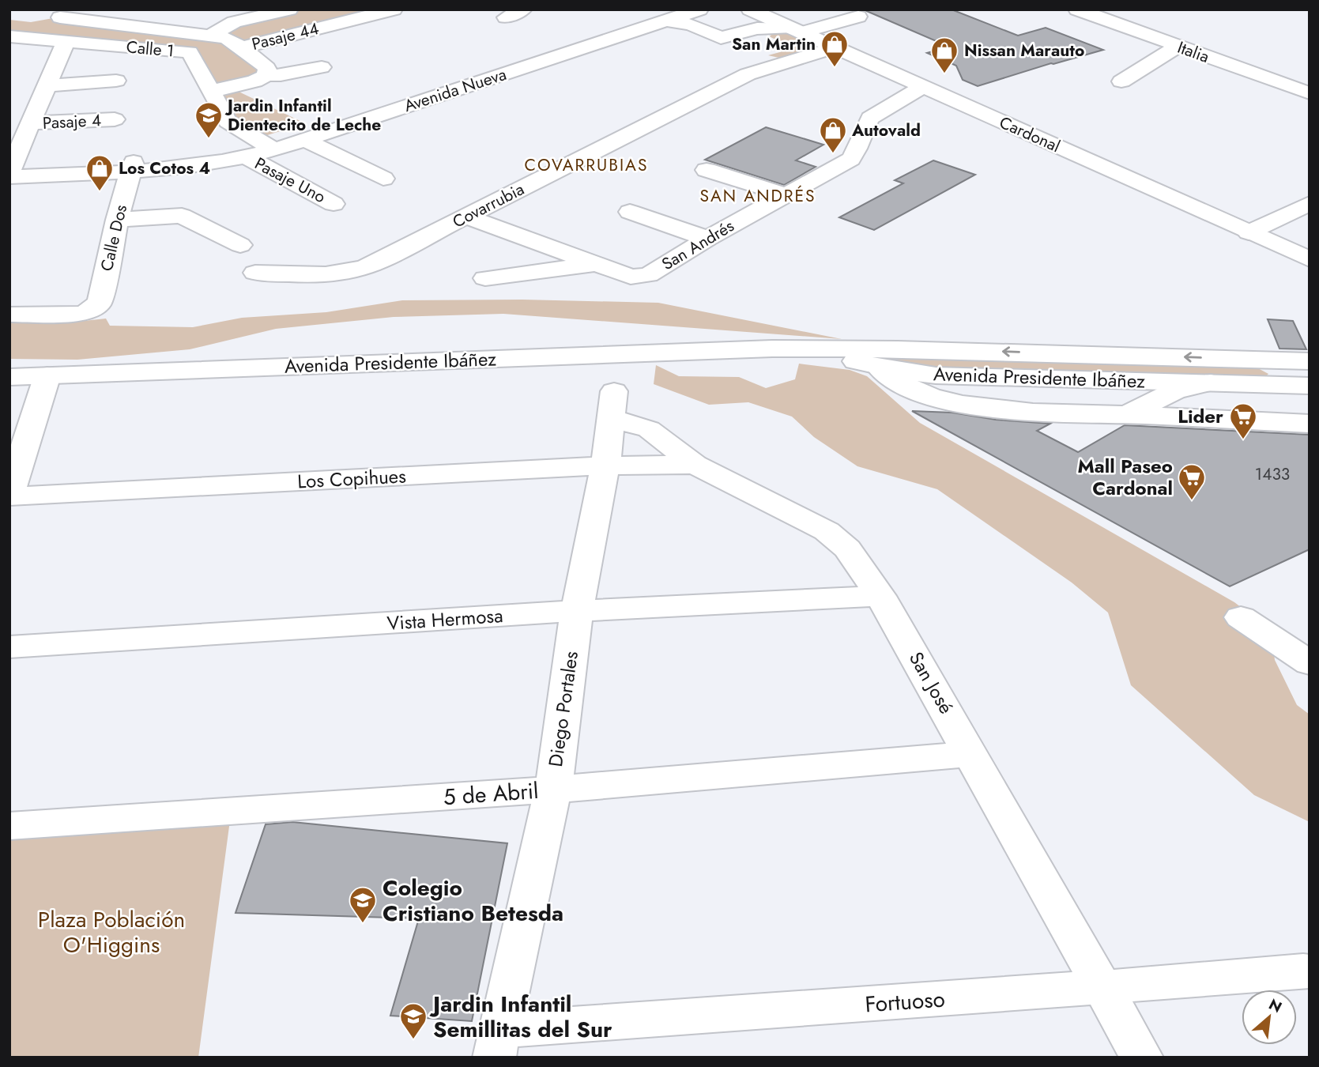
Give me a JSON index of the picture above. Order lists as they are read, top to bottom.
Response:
{
  "streets": {
    "street": [
      "Pasaje 44",
      "Calle 1",
      "Italia",
      "Avenida Nueva",
      "Pasaje 4",
      "Cardonal",
      "Pasaje Uno",
      "Covarrubia",
      "Calle Dos",
      "San Andrés",
      "Avenida Presidente Ibáñez",
      "Los Copihues",
      "Vista Hermosa",
      "San José",
      "Diego Portales",
      "5 de Abril",
      "Fortuoso"
    ]
  },
  "crossings": [
    ["Calle 1", "Avenida Nueva"],
    ["Calle 1", "Pasaje Uno"],
    ["Avenida Nueva", "Cardonal"],
    ["Avenida Nueva", "Pasaje Uno"],
    ["Avenida Nueva", "Calle Dos"],
    ["Cardonal", "Covarrubia"],
    ["Cardonal", "San Andrés"],
    ["Covarrubia", "San Andrés"],
    ["Los Copihues", "San José"],
    ["Los Copihues", "Diego Portales"],
    ["Vista Hermosa", "San José"],
    ["Vista Hermosa", "Diego Portales"],
    ["San José", "Diego Portales"],
    ["San José", "5 de Abril"],
    ["San José", "Fortuoso"],
    ["Diego Portales", "5 de Abril"],
    ["Diego Portales", "Fortuoso"]
  ],
  "districts": ["COVARRUBIAS", "SAN ANDRÉS"],
  "parks": ["Plaza Población O'Higgins"],
  "places": {
    "shop": [
      "San Martin",
      "Nissan Marauto",
      "Autovald",
      "Los Cotos 4"
    ],
    "school or university": ["Jardin Infantil Dientecito de Leche", "Colegio Cristiano Betesda", "Jardin Infantil Semillitas del Sur"],
    "supermarket": ["Lider", "Mall Paseo Cardonal"]
  },
  "house_numbers": ["1433"],
  "north": "top right"
}
